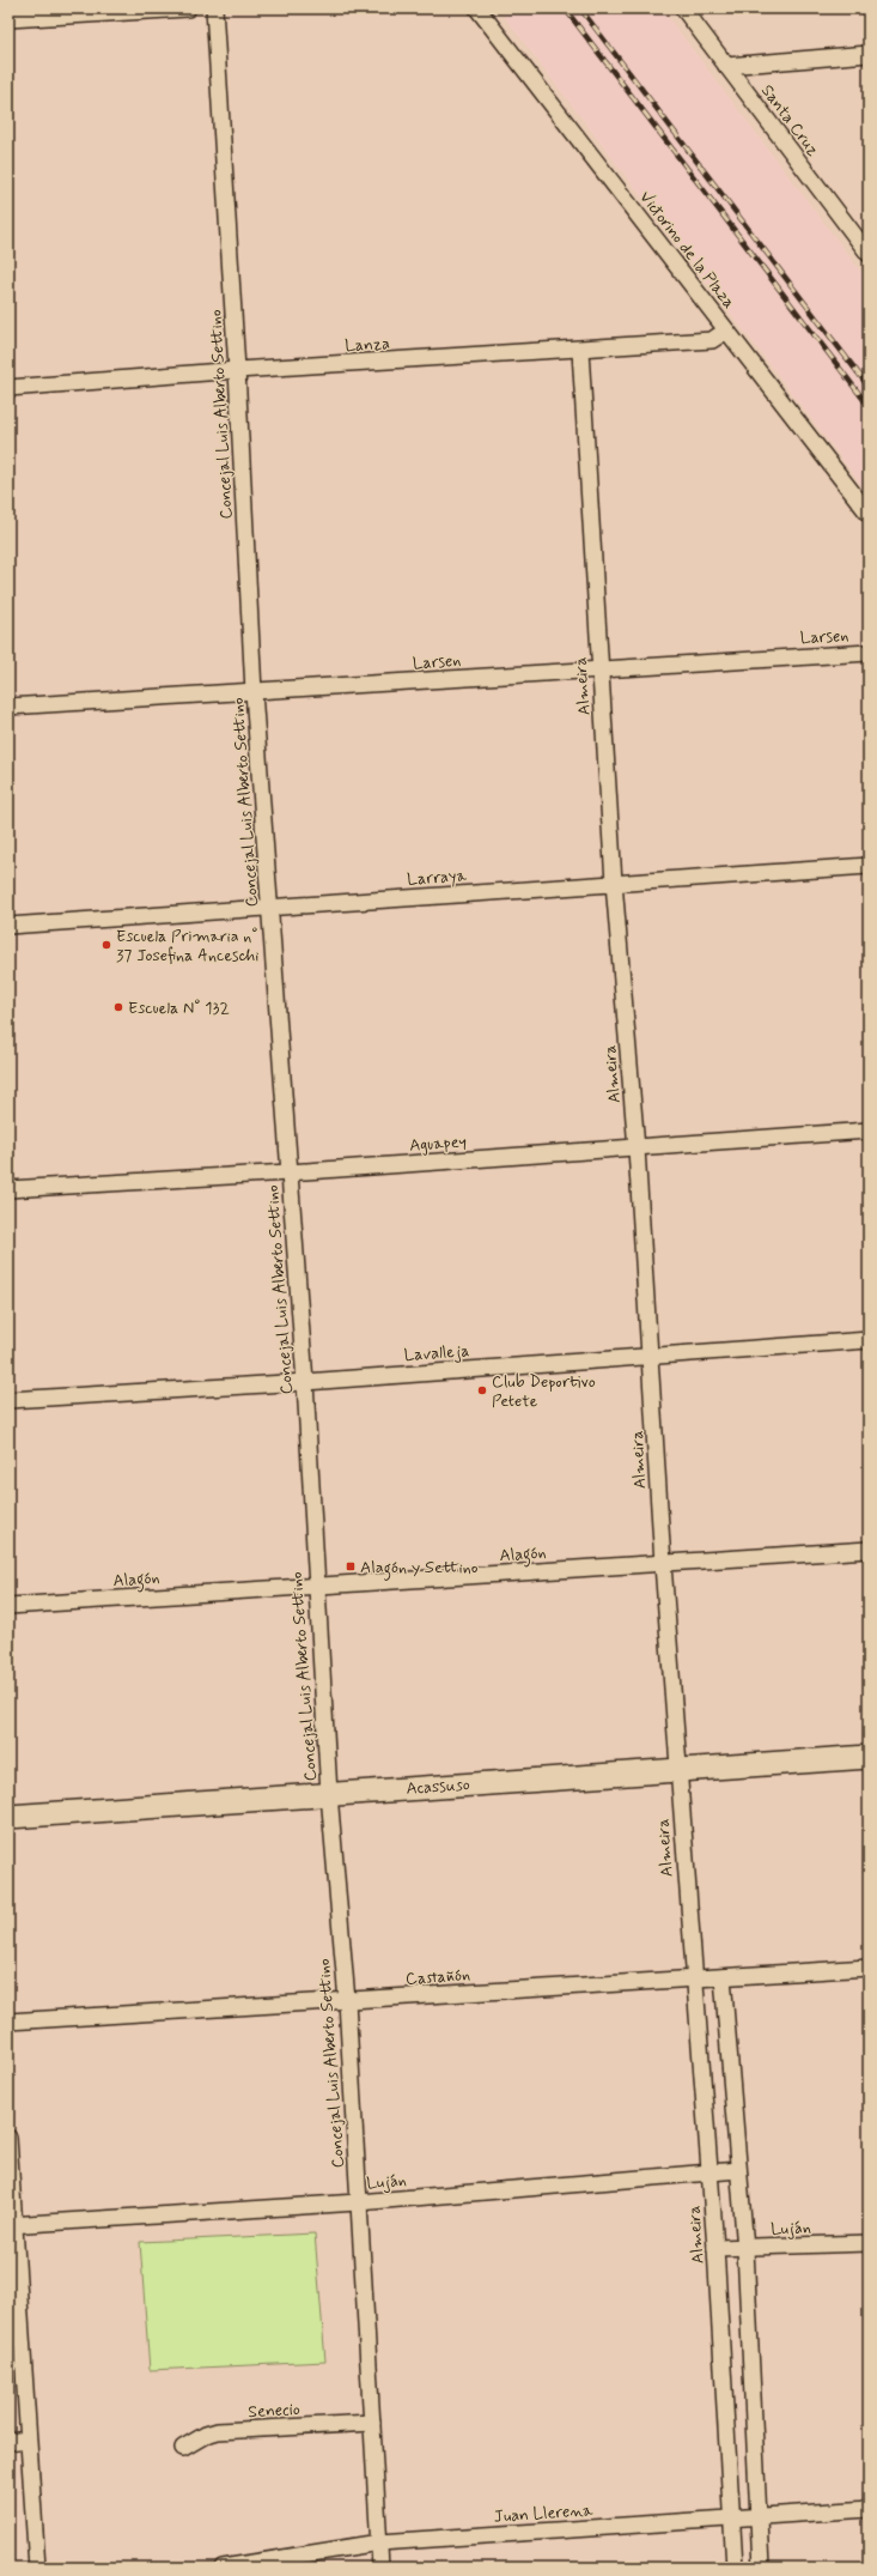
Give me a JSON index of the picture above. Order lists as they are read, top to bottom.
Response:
{
  "streets": {
    "street": [
      "Santa Cruz",
      "Victorino de la Plaza",
      "Lanza",
      "Concejal Luis Alberto Settino",
      "Larsen",
      "Almeira",
      "Larraya",
      "Aguapey",
      "Lavalleja",
      "Alagón",
      "Acassuso",
      "Castañón",
      "Luján",
      "Senecio",
      "Juan Llerena"
    ]
  },
  "crossings": [
    ["Victorino de la Plaza", "Lanza"],
    ["Lanza", "Concejal Luis Alberto Settino"],
    ["Lanza", "Almeira"],
    ["Concejal Luis Alberto Settino", "Larsen"],
    ["Concejal Luis Alberto Settino", "Larraya"],
    ["Concejal Luis Alberto Settino", "Aguapey"],
    ["Concejal Luis Alberto Settino", "Lavalleja"],
    ["Concejal Luis Alberto Settino", "Alagón"],
    ["Concejal Luis Alberto Settino", "Acassuso"],
    ["Concejal Luis Alberto Settino", "Castañón"],
    ["Concejal Luis Alberto Settino", "Luján"],
    ["Concejal Luis Alberto Settino", "Senecio"],
    ["Concejal Luis Alberto Settino", "Juan Llerena"],
    ["Larsen", "Almeira"],
    ["Almeira", "Larraya"],
    ["Almeira", "Aguapey"],
    ["Almeira", "Lavalleja"],
    ["Almeira", "Alagón"],
    ["Almeira", "Acassuso"],
    ["Almeira", "Castañón"],
    ["Almeira", "Luján"],
    ["Almeira", "Juan Llerena"]
  ],
  "places": {
    "other": ["Escuela Primaria n° 37 Josefina Anceschi", "Escuela N° 132", "Club Deportivo Petete"],
    "transit": ["Alagón y Settino"]
  }
}
